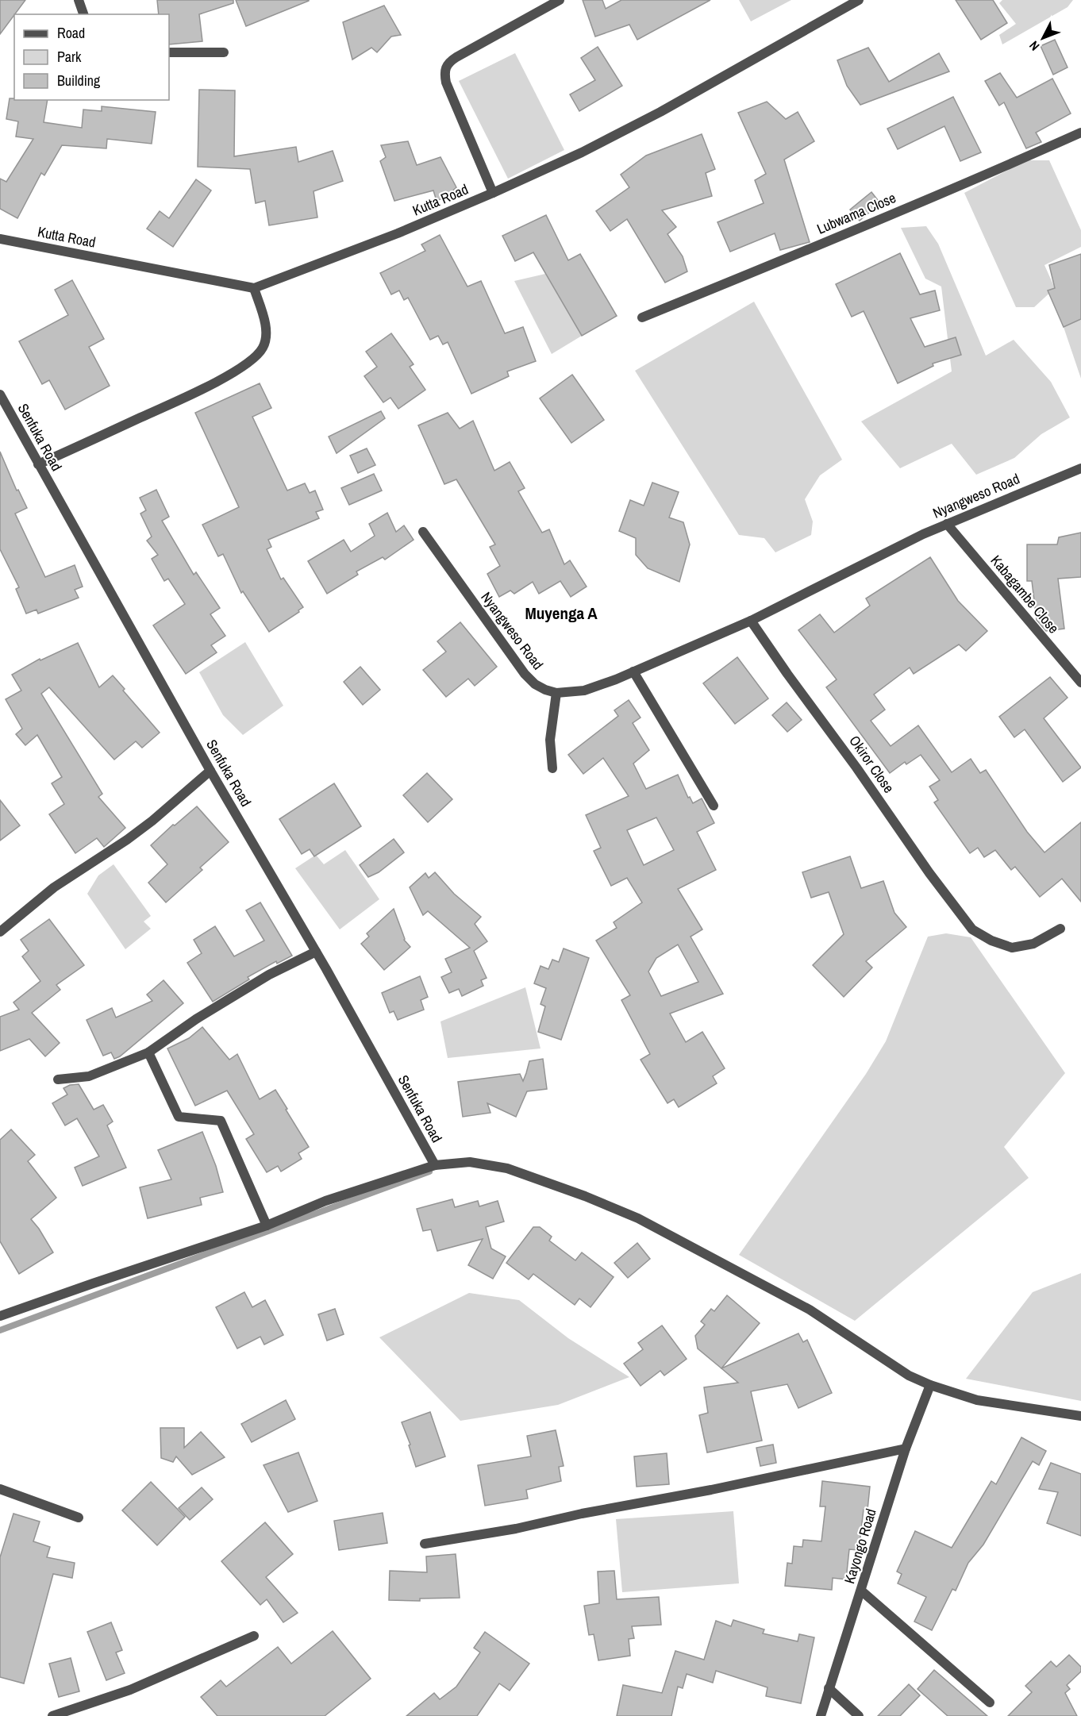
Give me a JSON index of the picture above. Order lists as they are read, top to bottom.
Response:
{
  "streets": {
    "street": [
      "Kutta Road",
      "Lubwama Close",
      "Senfuka Road",
      "Nyangweso Road",
      "Kabagambe Close",
      "Okiror Close",
      "Kayongo Road"
    ]
  },
  "crossings": [
    ["Nyangweso Road", "Kabagambe Close"],
    ["Nyangweso Road", "Okiror Close"]
  ],
  "districts": ["Muyenga A"],
  "legend": ["Road", "Park", "Building"],
  "north": "bottom left"
}
